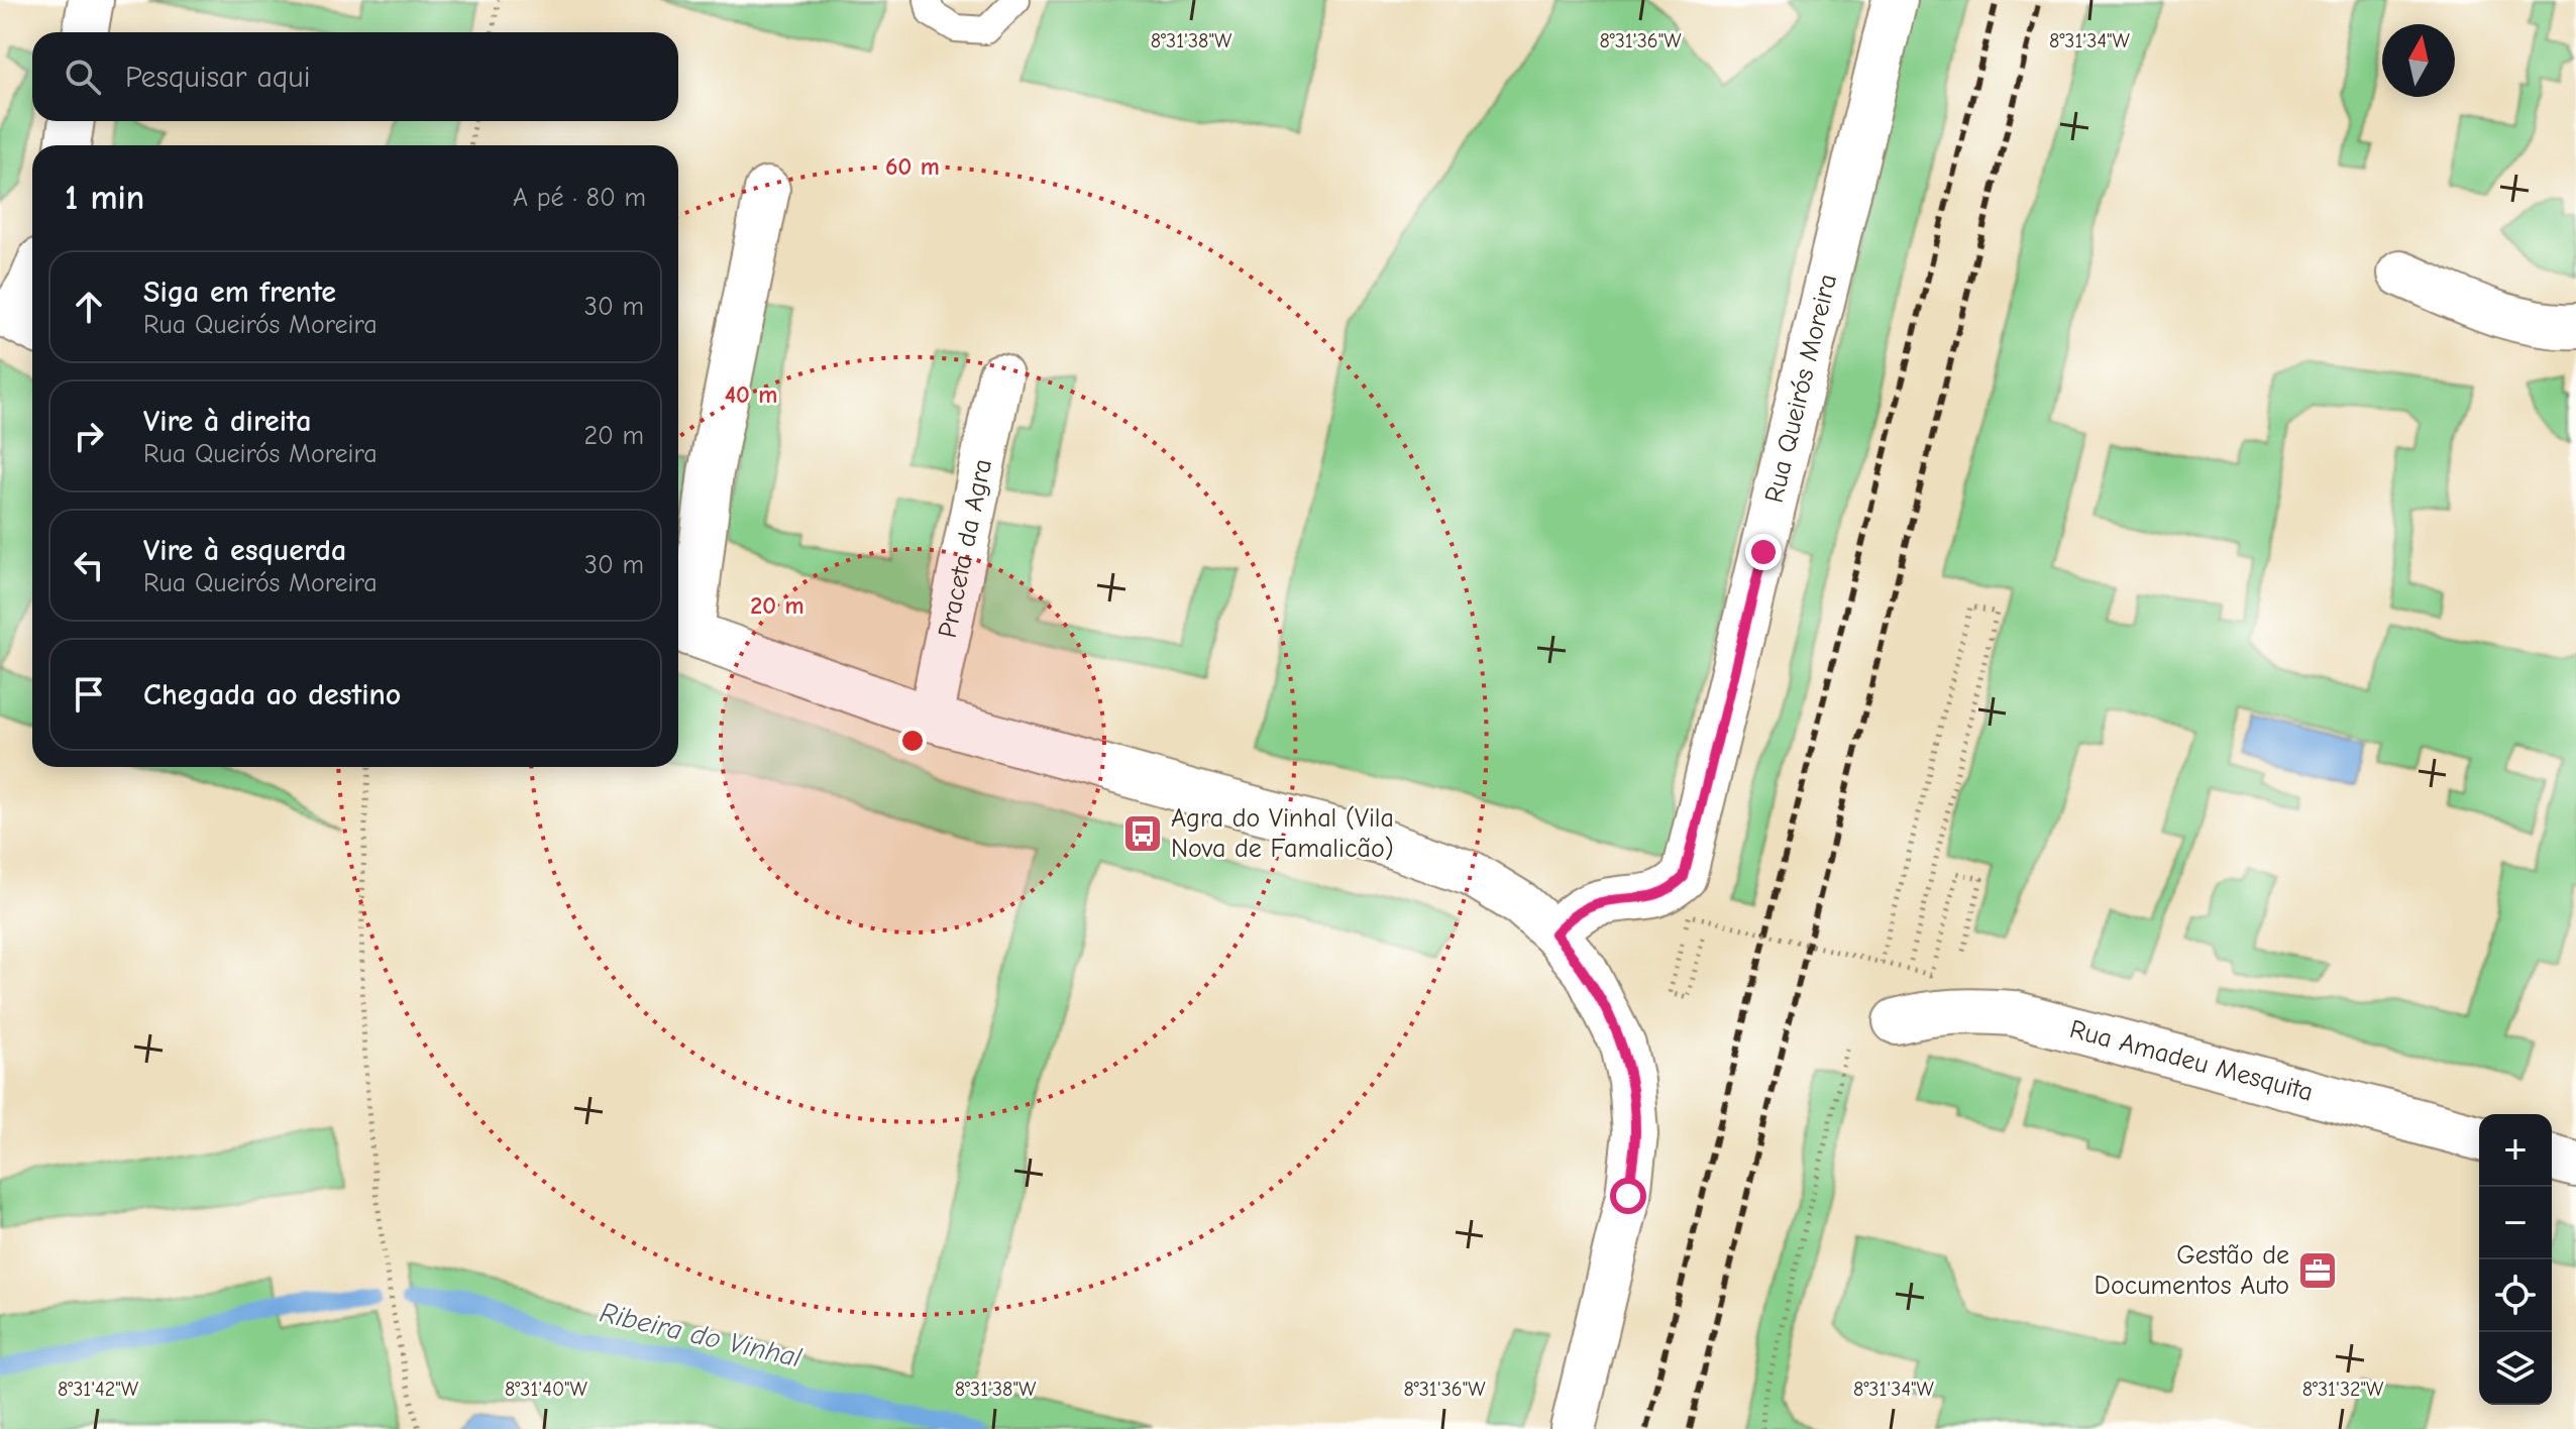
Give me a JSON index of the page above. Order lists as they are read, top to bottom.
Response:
{
  "streets": {
    "street": ["Rua Queirós Moreira", "Praceta da Agra", "Rua Amadeu Mesquita"]
  },
  "water": ["Ribeira do Vinhal"],
  "places": {
    "bus stop": ["Agra do Vinhal (Vila Nova de Famalicão)"],
    "office": ["Gestão de Documentos Auto"]
  },
  "north": "top",
  "page": {
    "search": "Pesquisar aqui",
    "heading": ["1 min", "A pé · 80 m"],
    "list": [
      ["Siga em frente", "Rua Queirós Moreira", "30 m"],
      ["Vire à direita", "Rua Queirós Moreira", "20 m"],
      ["Vire à esquerda", "Rua Queirós Moreira", "30 m"],
      "Chegada ao destino"
    ],
    "map_buttons": ["+", "−"]
  },
  "coordinates": [
    "8°31'38\"W",
    "8°31'36\"W",
    "8°31'34\"W",
    "8°31'42\"W",
    "8°31'40\"W",
    "8°31'32\"W"
  ],
  "rings": ["60 m", "40 m", "20 m"]
}
